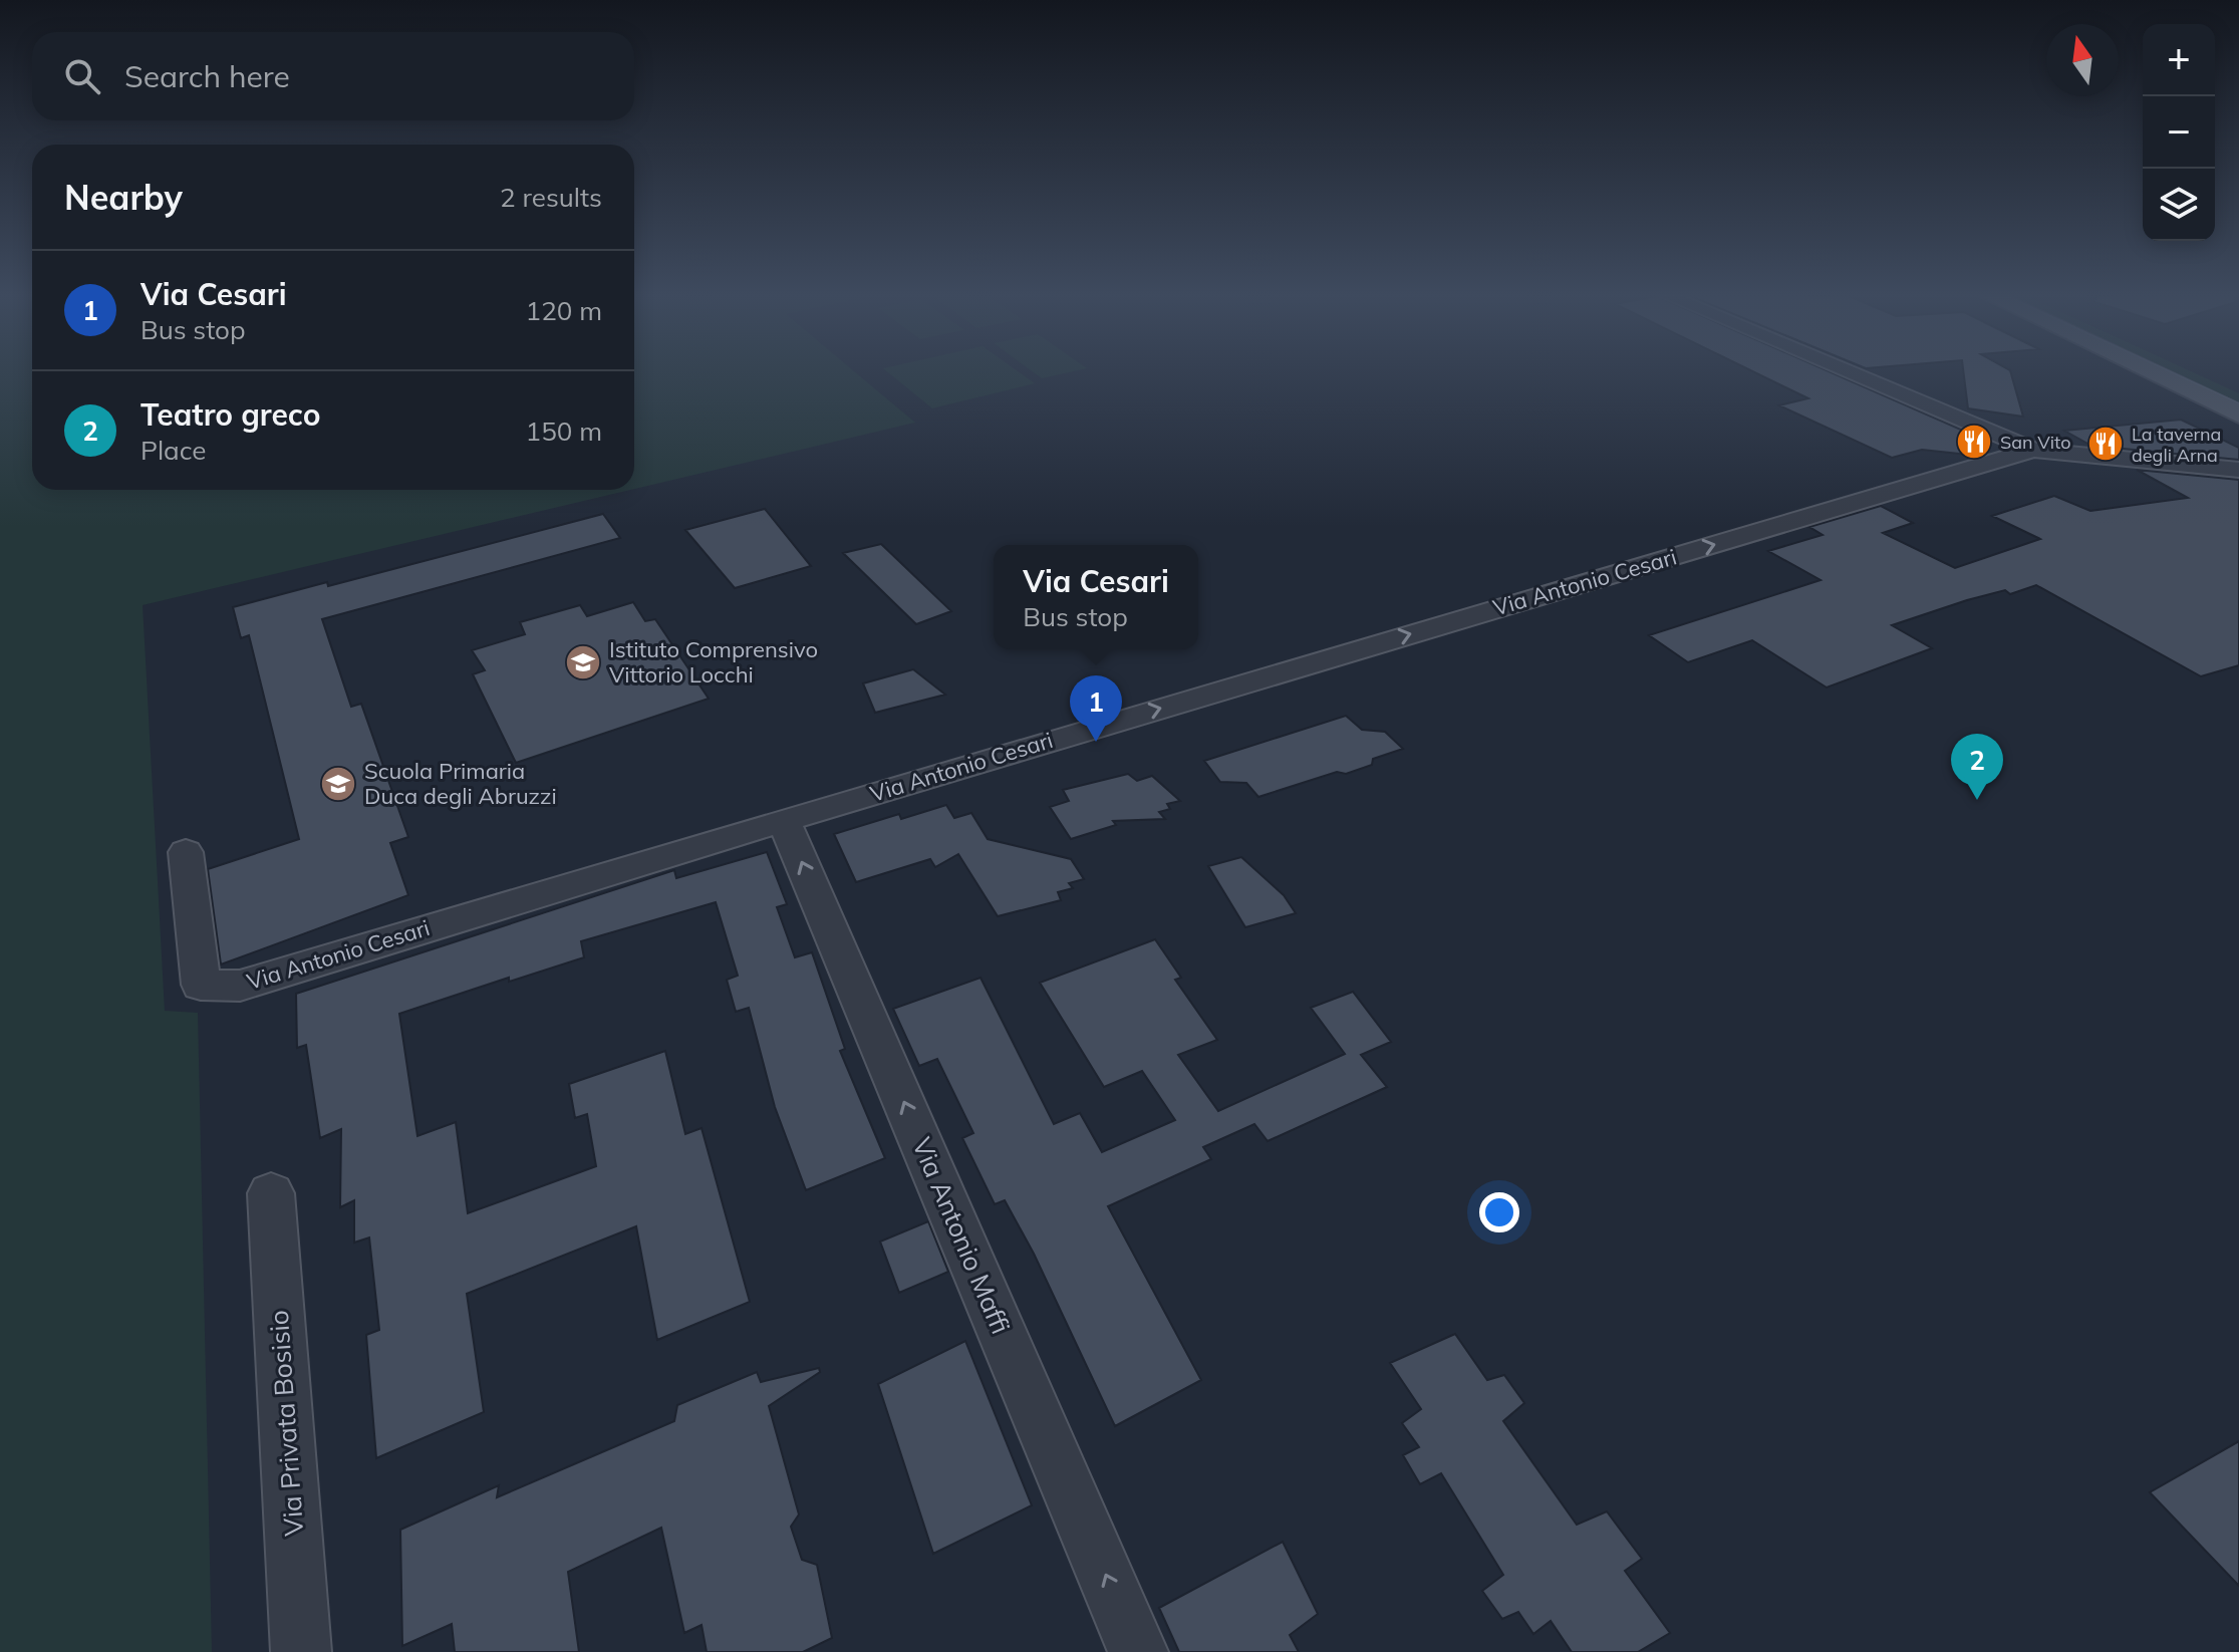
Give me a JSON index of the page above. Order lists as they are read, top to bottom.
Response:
{
  "streets": {
    "street": ["Via Antonio Cesari", "Via Antonio Maffi", "Via Privata Bosisio"]
  },
  "crossings": [
    ["Via Antonio Cesari", "Via Antonio Maffi"]
  ],
  "one_way": ["Via Antonio Cesari", "Via Antonio Maffi"],
  "places": {
    "restaurant": ["San Vito", "La taverna degli Arna"],
    "school or university": ["Istituto Comprensivo Vittorio Locchi", "Scuola Primaria Duca degli Abruzzi"]
  },
  "north": "top",
  "page": {
    "map_buttons": ["+", "−"],
    "search": "Search here",
    "heading": ["Nearby", "2 results"],
    "list": [
      {
        "mark": "1",
        "name": "Via Cesari",
        "note": "Bus stop",
        "value": "120 m"
      },
      {
        "mark": "2",
        "name": "Teatro greco",
        "note": "Place",
        "value": "150 m"
      }
    ],
    "popup": ["Via Cesari", "Bus stop"],
    "pins": ["1", "2"]
  }
}
